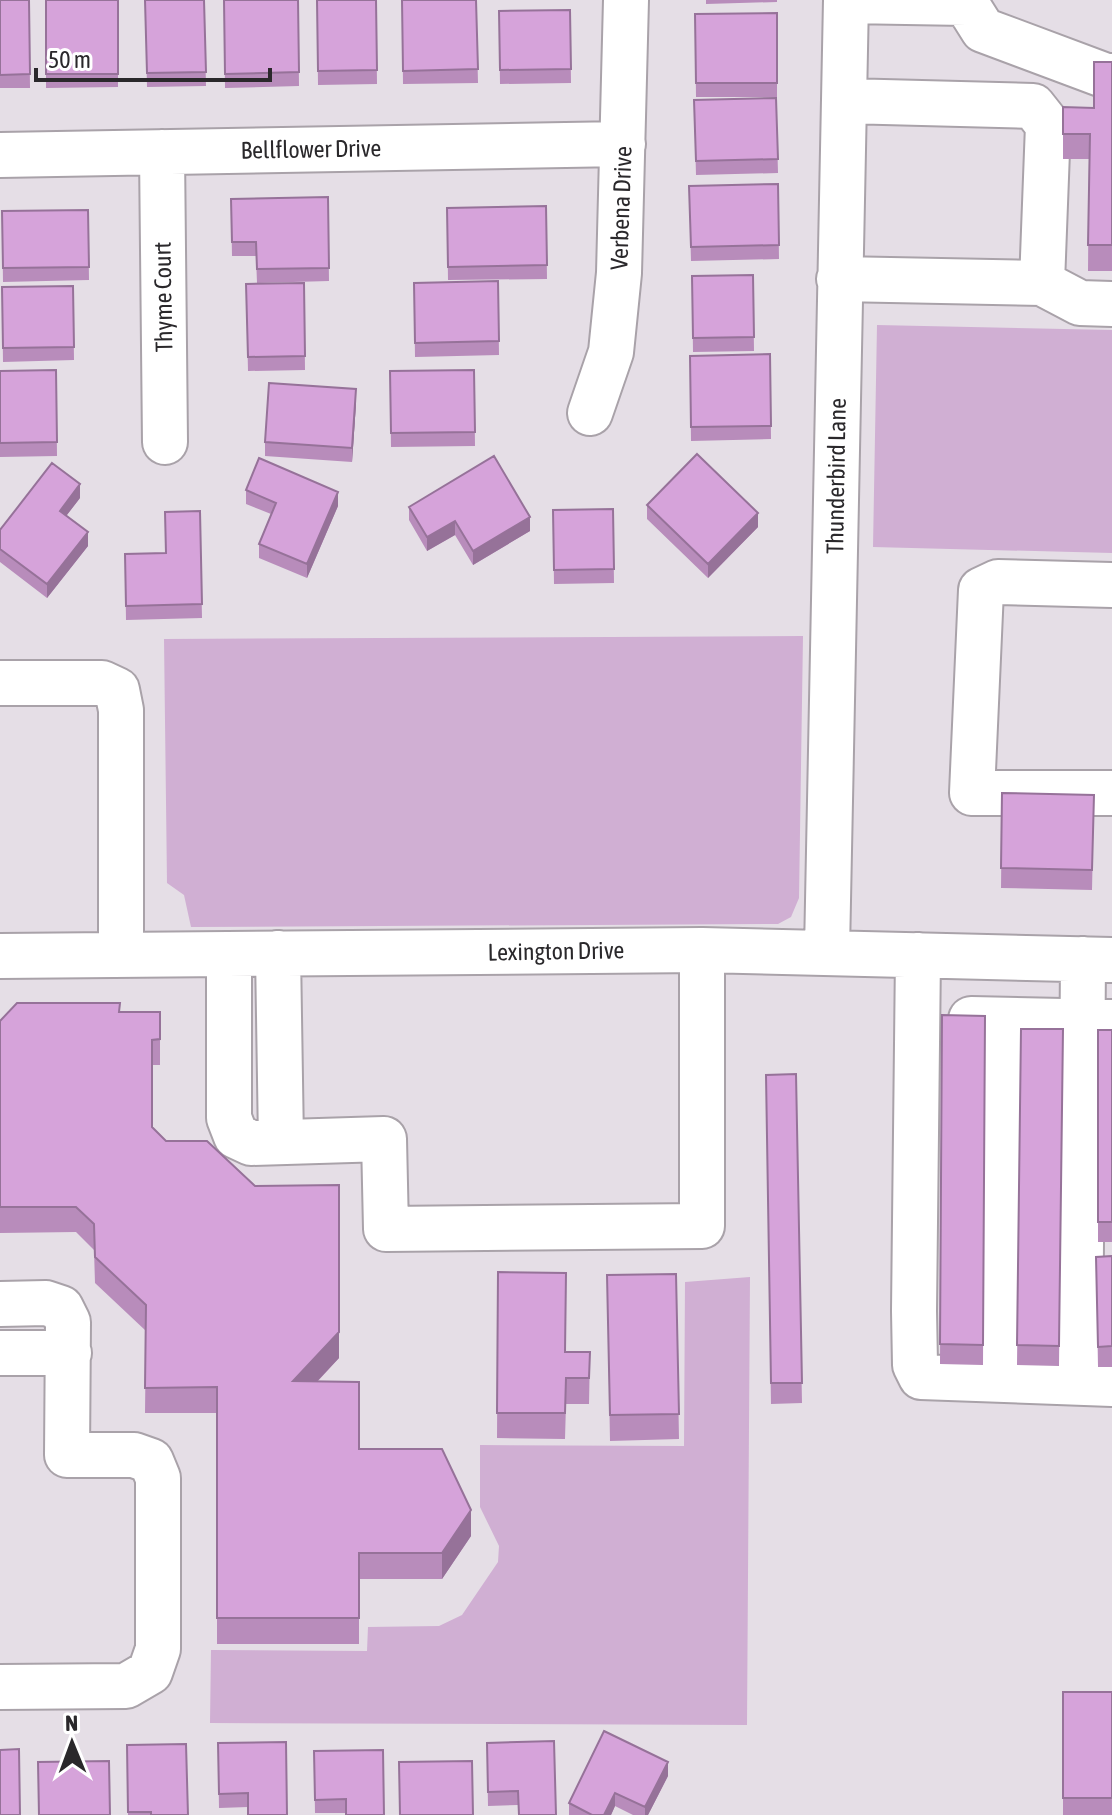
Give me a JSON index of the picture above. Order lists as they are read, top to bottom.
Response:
{
  "streets": {
    "street": [
      "Bellflower Drive",
      "Verbena Drive",
      "Thyme Court",
      "Thunderbird Lane",
      "Lexington Drive"
    ]
  },
  "crossings": [
    ["Bellflower Drive", "Verbena Drive"],
    ["Bellflower Drive", "Thyme Court"],
    ["Thunderbird Lane", "Lexington Drive"]
  ],
  "scale_bar": "50 m",
  "north": "top"
}
